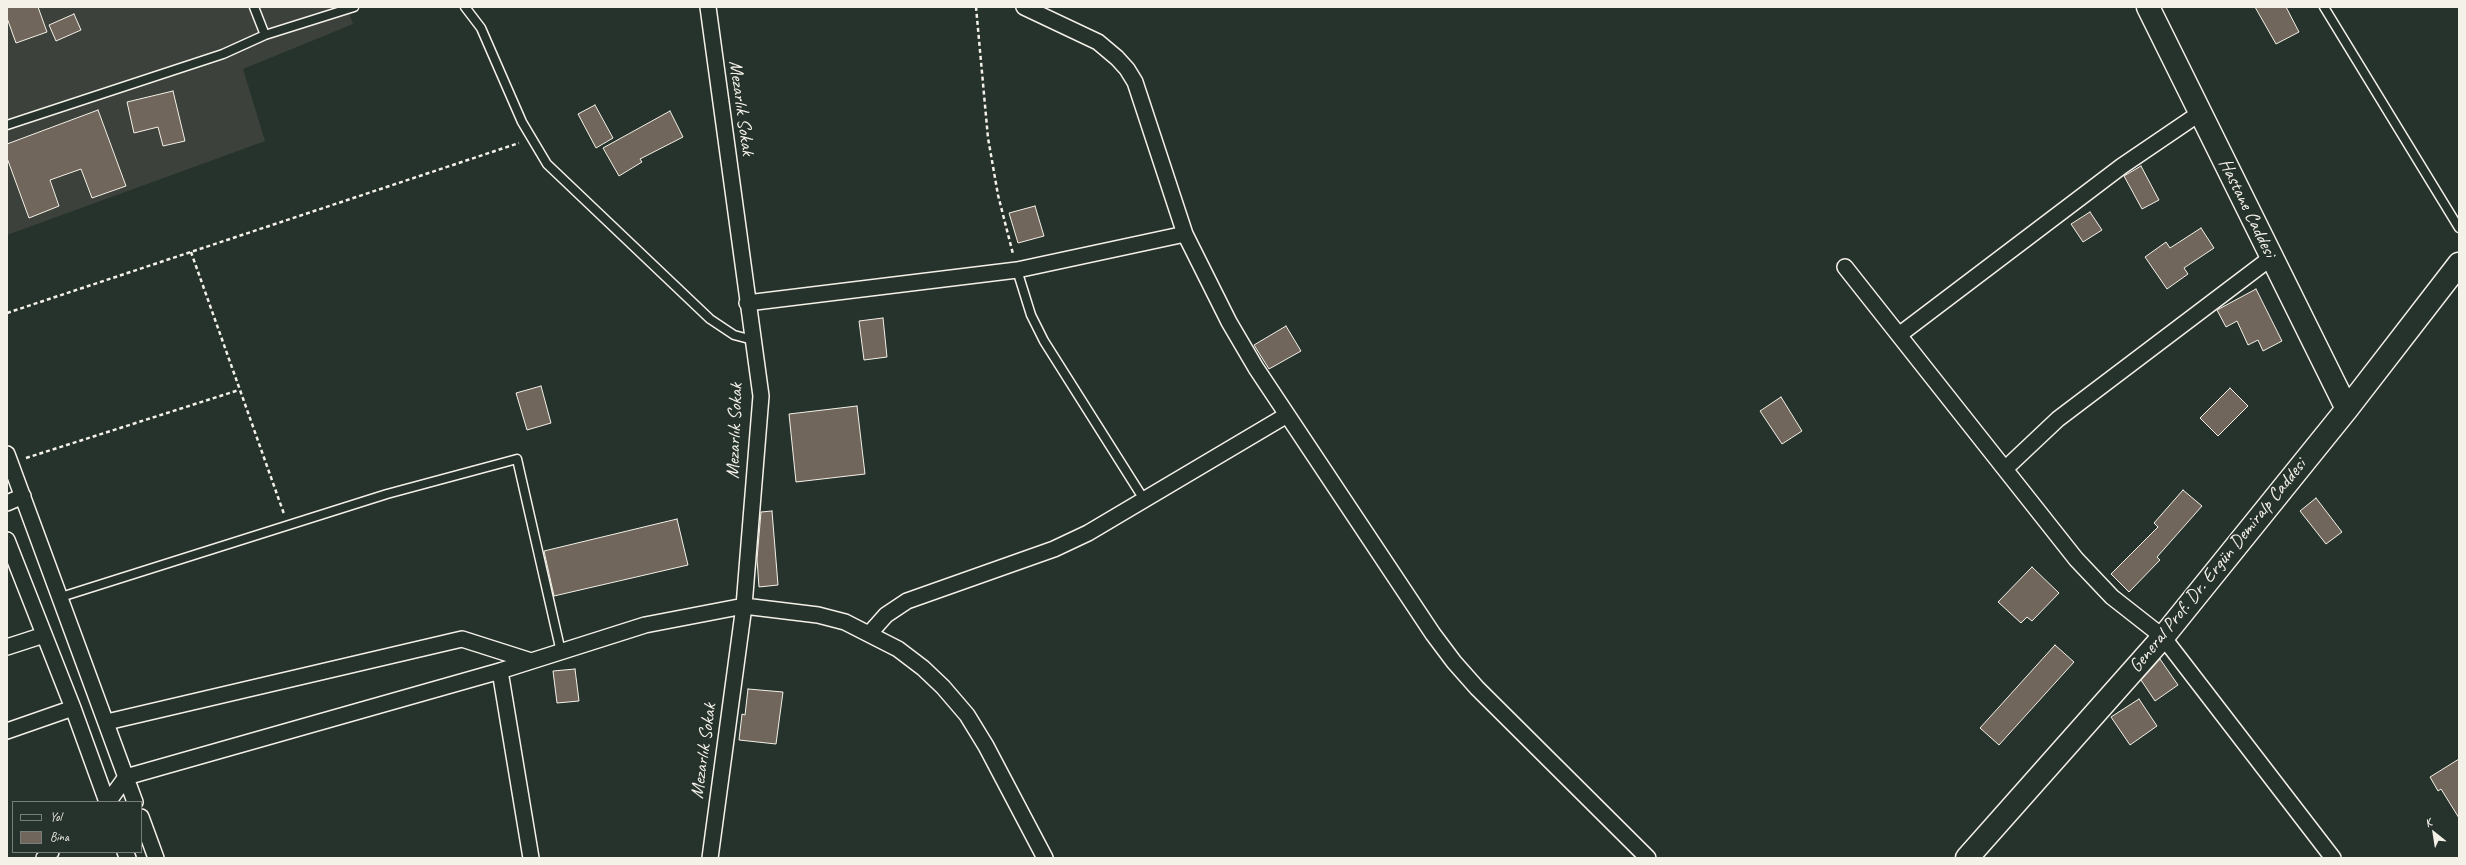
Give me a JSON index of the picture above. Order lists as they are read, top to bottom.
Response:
{
  "streets": {
    "street": ["Mezarlık Sokak", "Hastane Caddesi", "General Prof. Dr. Ergün Demiralp Caddesi"]
  },
  "crossings": [
    ["Hastane Caddesi", "General Prof. Dr. Ergün Demiralp Caddesi"]
  ],
  "legend": ["Yol", "Bina"],
  "north": "top left"
}
